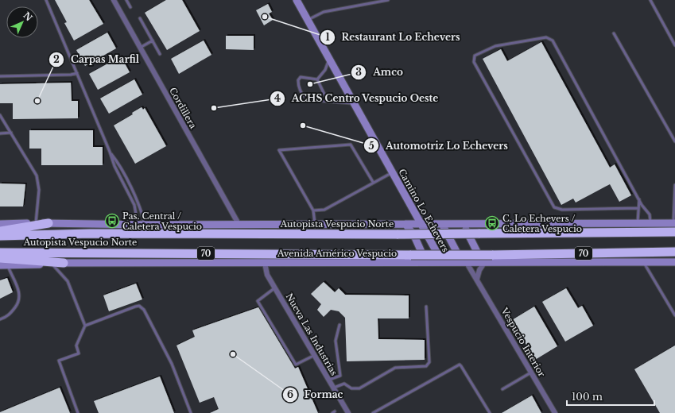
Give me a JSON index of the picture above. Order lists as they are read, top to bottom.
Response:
{
  "streets": {
    "highway": ["Autopista Vespucio Norte", "70"],
    "main road": ["Camino Lo Echevers", "Avenida Américo Vespucio"],
    "street": ["Cordillera", "Nueva Las Industrias", "Vespucio Interior"]
  },
  "crossings": [
    ["Camino Lo Echevers", "Avenida Américo Vespucio"],
    ["Camino Lo Echevers", "Vespucio Interior"],
    ["Avenida Américo Vespucio", "Nueva Las Industrias"],
    ["Avenida Américo Vespucio", "Vespucio Interior"]
  ],
  "places": {
    "other": [
      "Restaurant Lo Echevers",
      "Amco",
      "Carpas Marfil",
      "ACHS Centro Vespucio Oeste",
      "Automotriz Lo Echevers",
      "Formac"
    ],
    "bus stop": ["Pas. Central / Caletera Vespucio", "C. Lo Echevers / Caletera Vespucio"]
  },
  "scale_bar": "100 m",
  "north": "top right"
}
